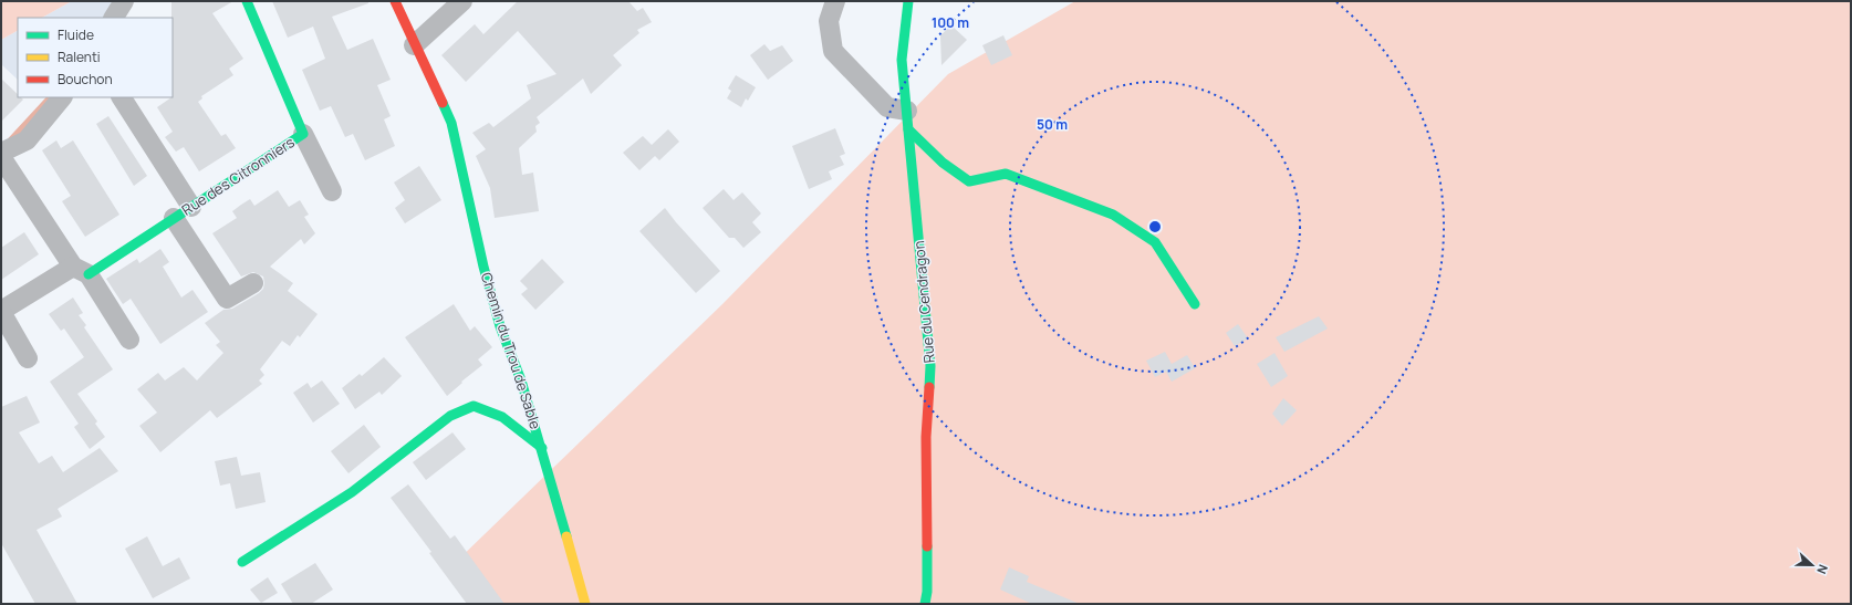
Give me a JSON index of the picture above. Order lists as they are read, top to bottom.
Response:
{
  "streets": {
    "street": ["Rue des Citronniers", "Rue du Cendragon", "Chemin du Trou de Sable"]
  },
  "legend": ["Fluide", "Ralenti", "Bouchon"],
  "north": "right",
  "rings": ["100 m", "50 m"]
}
